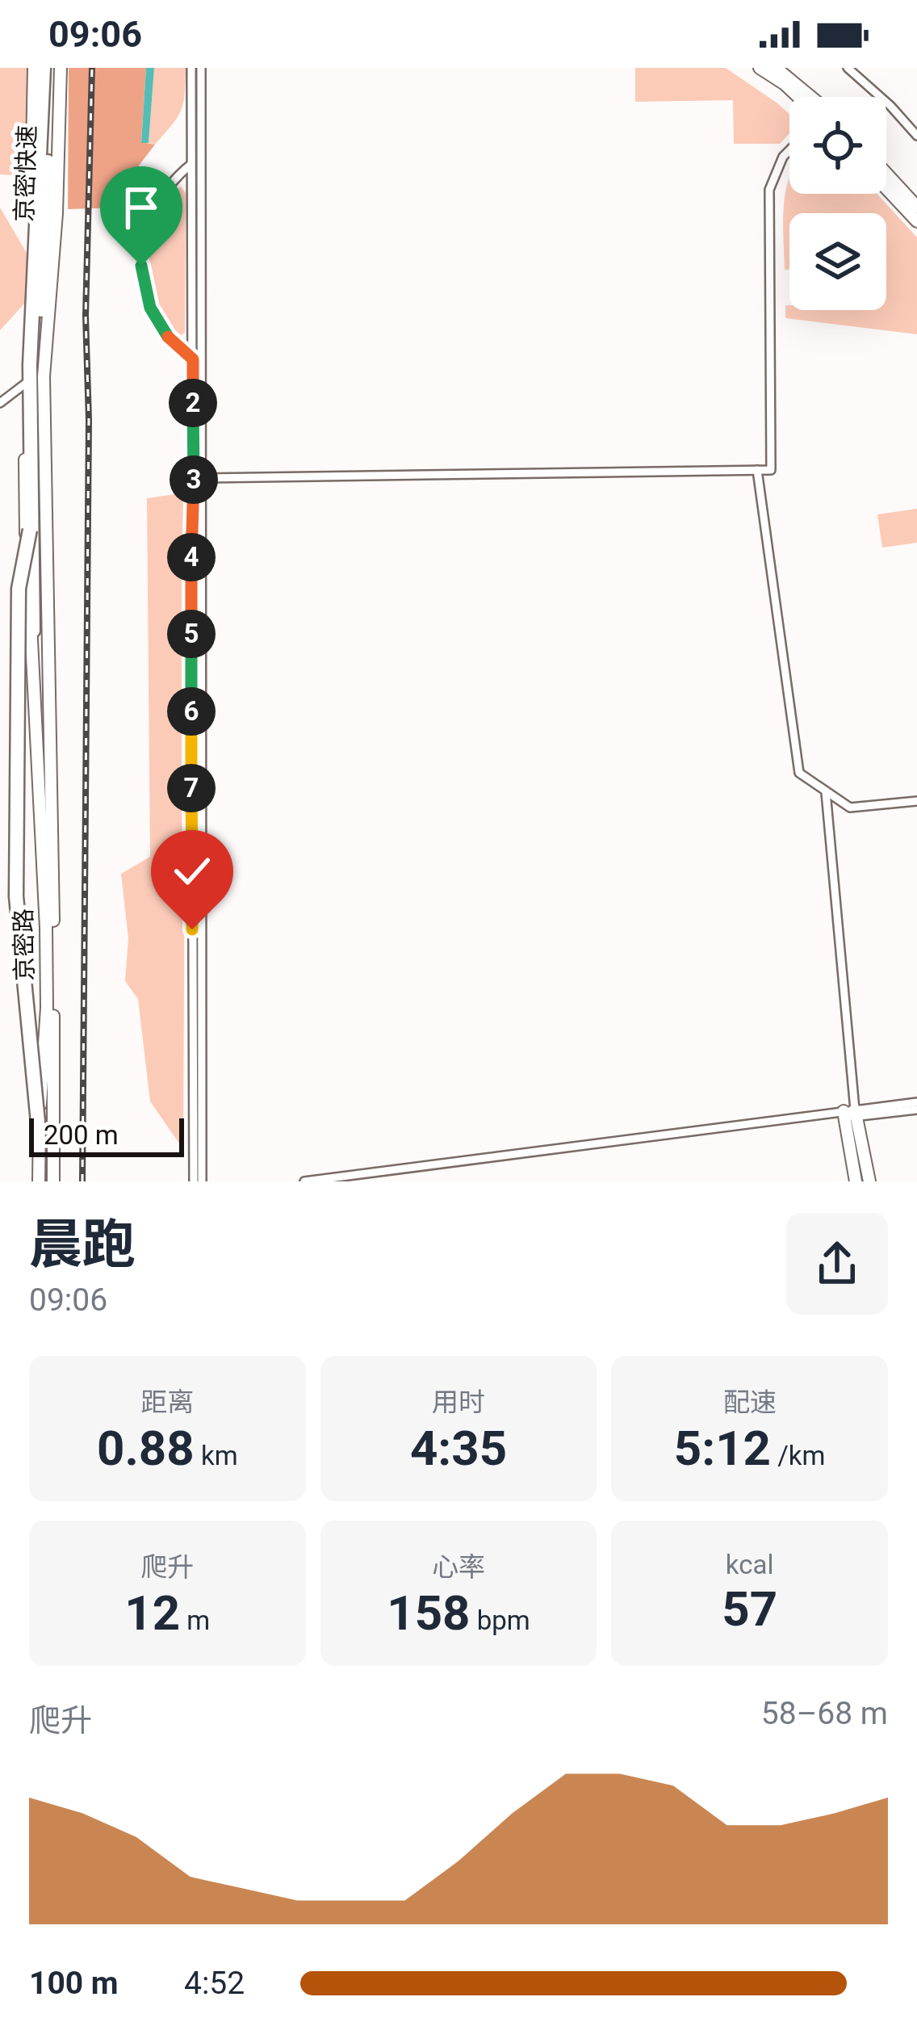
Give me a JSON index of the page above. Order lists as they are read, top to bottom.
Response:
{
  "streets": {
    "highway": ["京密快速"],
    "main road": ["京密路"]
  },
  "crossings": [
    ["京密快速", "京密路"]
  ],
  "scale_bar": "200 m",
  "page": {
    "status": "09:06",
    "pins": [
      "2",
      "3",
      "4",
      "5",
      "6",
      "7"
    ],
    "scale": "200 m",
    "heading": ["晨跑", "09:06"],
    "stats": [
      ["距离", "0.88 km"],
      ["用时", "4:35"],
      ["配速", "5:12 /km"],
      ["爬升", "12 m"],
      ["心率", "158 bpm"],
      ["kcal", "57"]
    ],
    "chart": ["爬升", "58–68 m"],
    "list": [
      {
        "name": "100 m",
        "note": "4:52"
      }
    ]
  }
}
